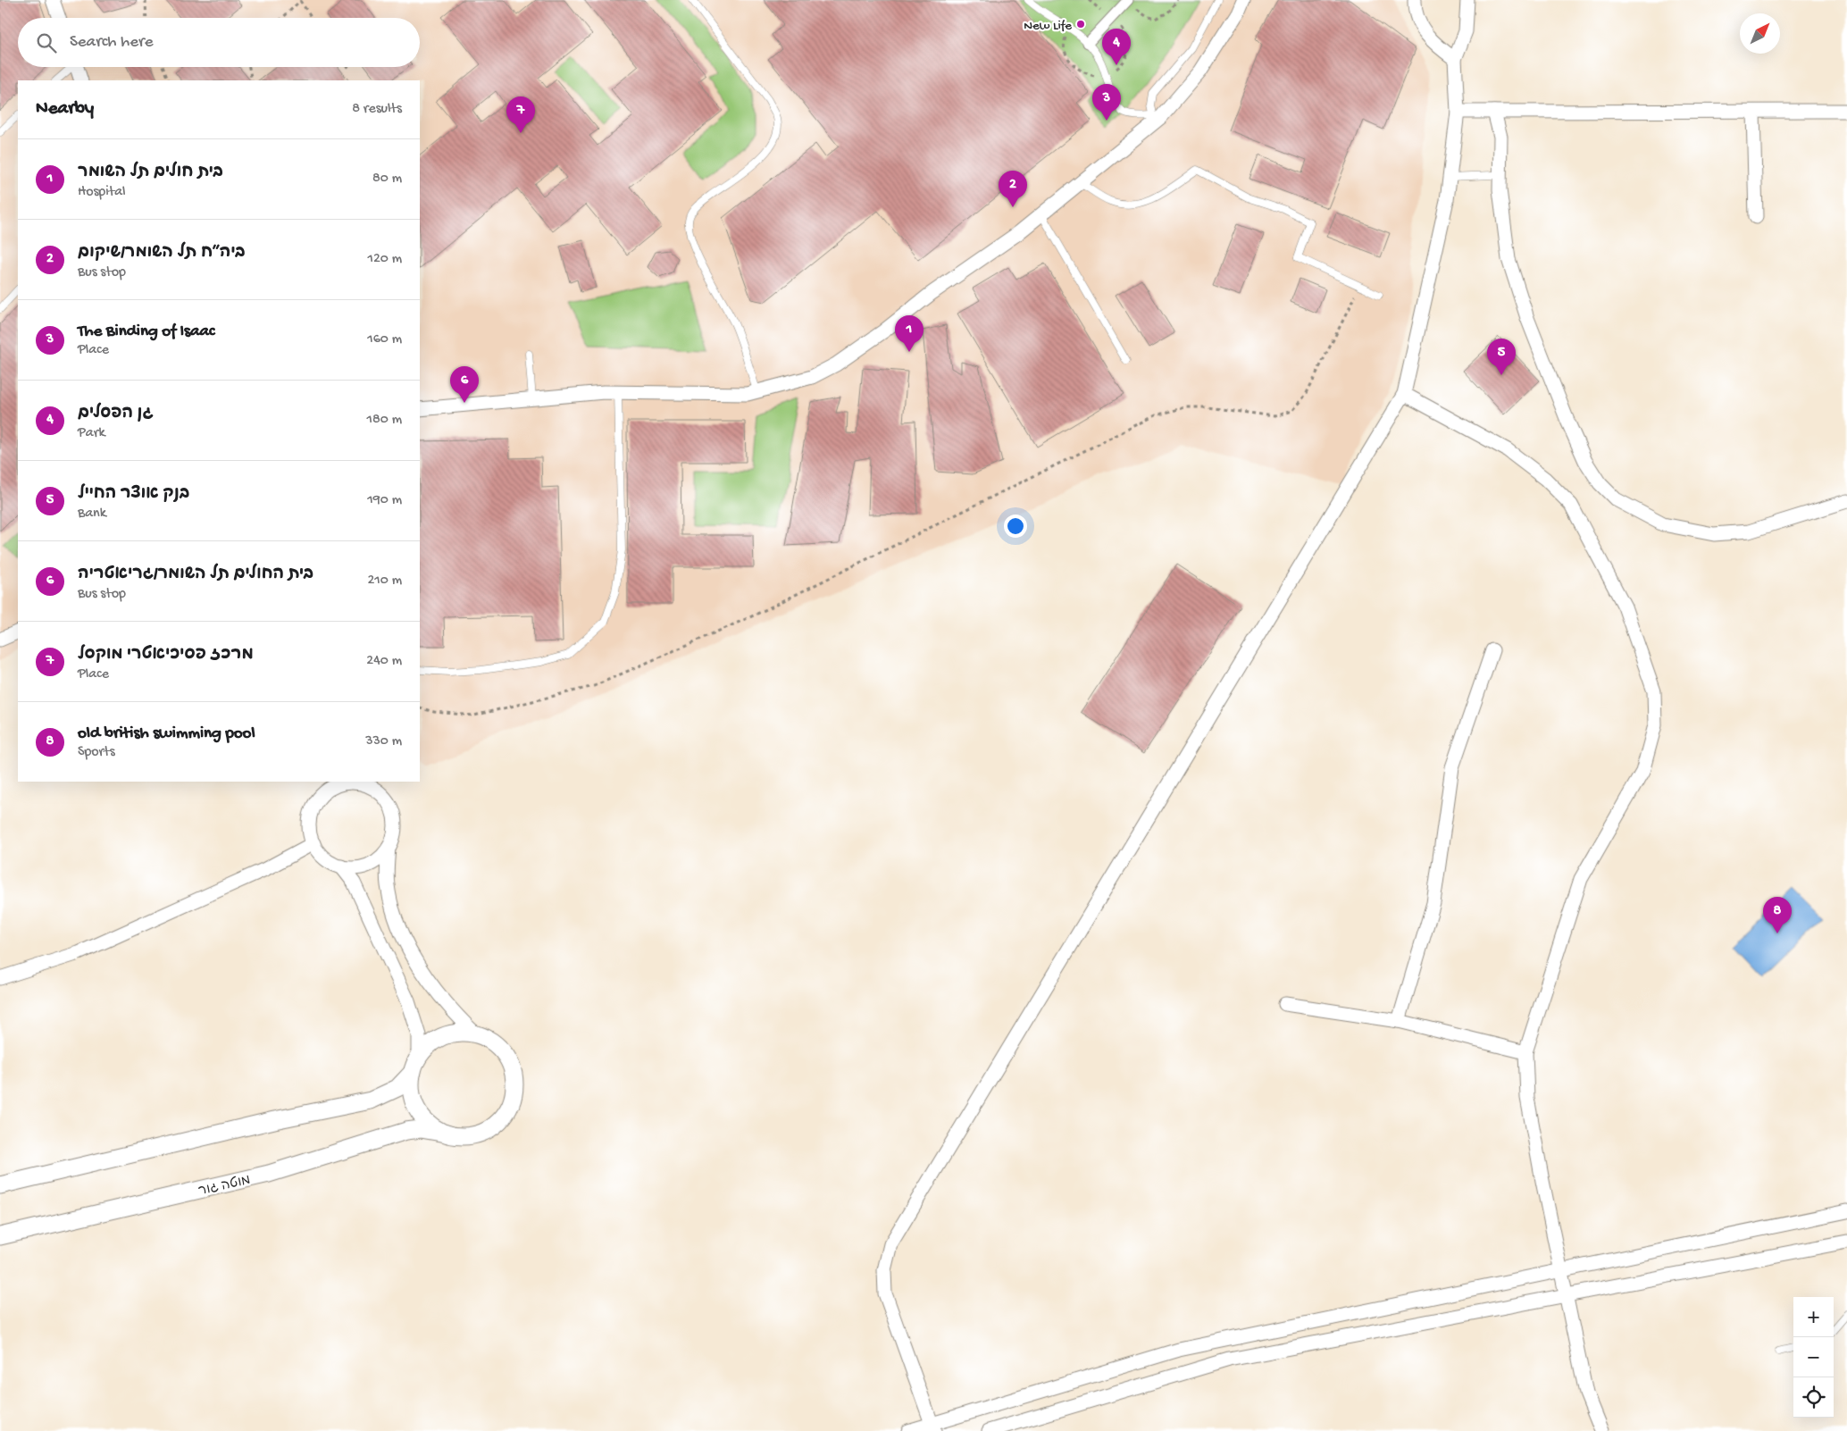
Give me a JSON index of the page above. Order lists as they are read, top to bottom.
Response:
{
  "streets": {
    "street": ["מוטה גור"]
  },
  "places": ["New Life"],
  "north": "top right",
  "page": {
    "search": "Search here",
    "pins": [
      "4",
      "3",
      "7",
      "2",
      "1",
      "5",
      "6",
      "8"
    ],
    "heading": ["Nearby", "8 results"],
    "list": [
      {
        "mark": "1",
        "name": "בית חולים תל השומר",
        "note": "Hospital",
        "value": "80 m"
      },
      {
        "mark": "2",
        "name": "ביה״ח תל השומר/שיקום",
        "note": "Bus stop",
        "value": "120 m"
      },
      {
        "mark": "3",
        "name": "The Binding of Isaac",
        "note": "Place",
        "value": "160 m"
      },
      {
        "mark": "4",
        "name": "גן הפסלים",
        "note": "Park",
        "value": "180 m"
      },
      {
        "mark": "5",
        "name": "בנק אוצר החייל",
        "note": "Bank",
        "value": "190 m"
      },
      {
        "mark": "6",
        "name": "בית החולים תל השומר/גריאטריה",
        "note": "Bus stop",
        "value": "210 m"
      },
      {
        "mark": "7",
        "name": "מרכז פסיכיאטרי מוקסל",
        "note": "Place",
        "value": "240 m"
      },
      {
        "mark": "8",
        "name": "old british swimming pool",
        "note": "Sports",
        "value": "330 m"
      }
    ],
    "map_buttons": ["+", "−"]
  }
}
